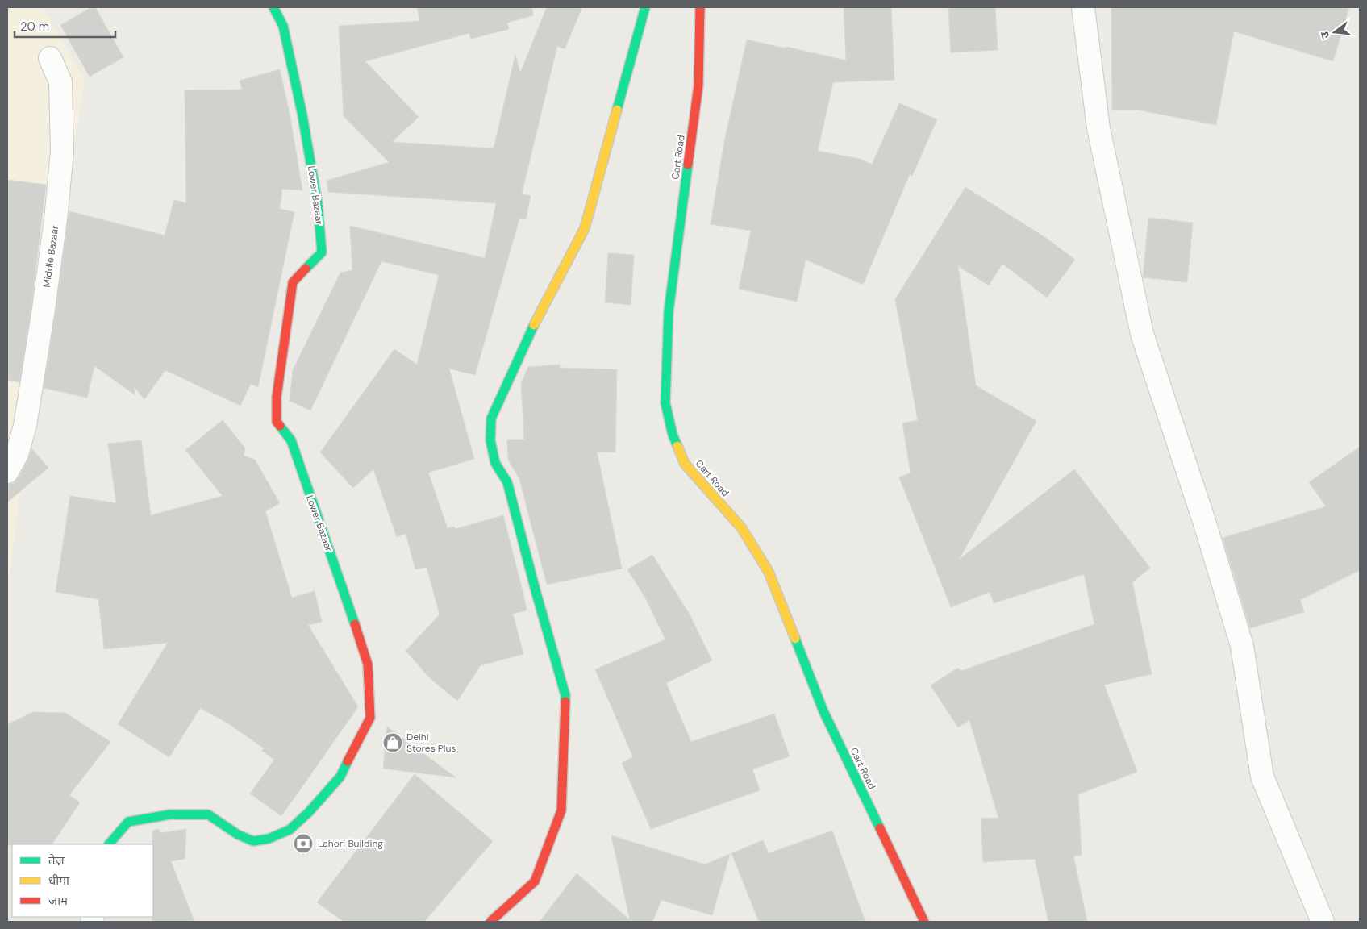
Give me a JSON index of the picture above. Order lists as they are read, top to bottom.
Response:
{
  "streets": {
    "street": ["Cart Road", "Lower Bazaar", "Middle Bazaar"]
  },
  "places": {
    "shop": ["Delhi Stores Plus"],
    "bank": ["Lahori Building"]
  },
  "legend": ["तेज़", "धीमा", "जाम"],
  "scale_bar": "20 m",
  "north": "left"
}
